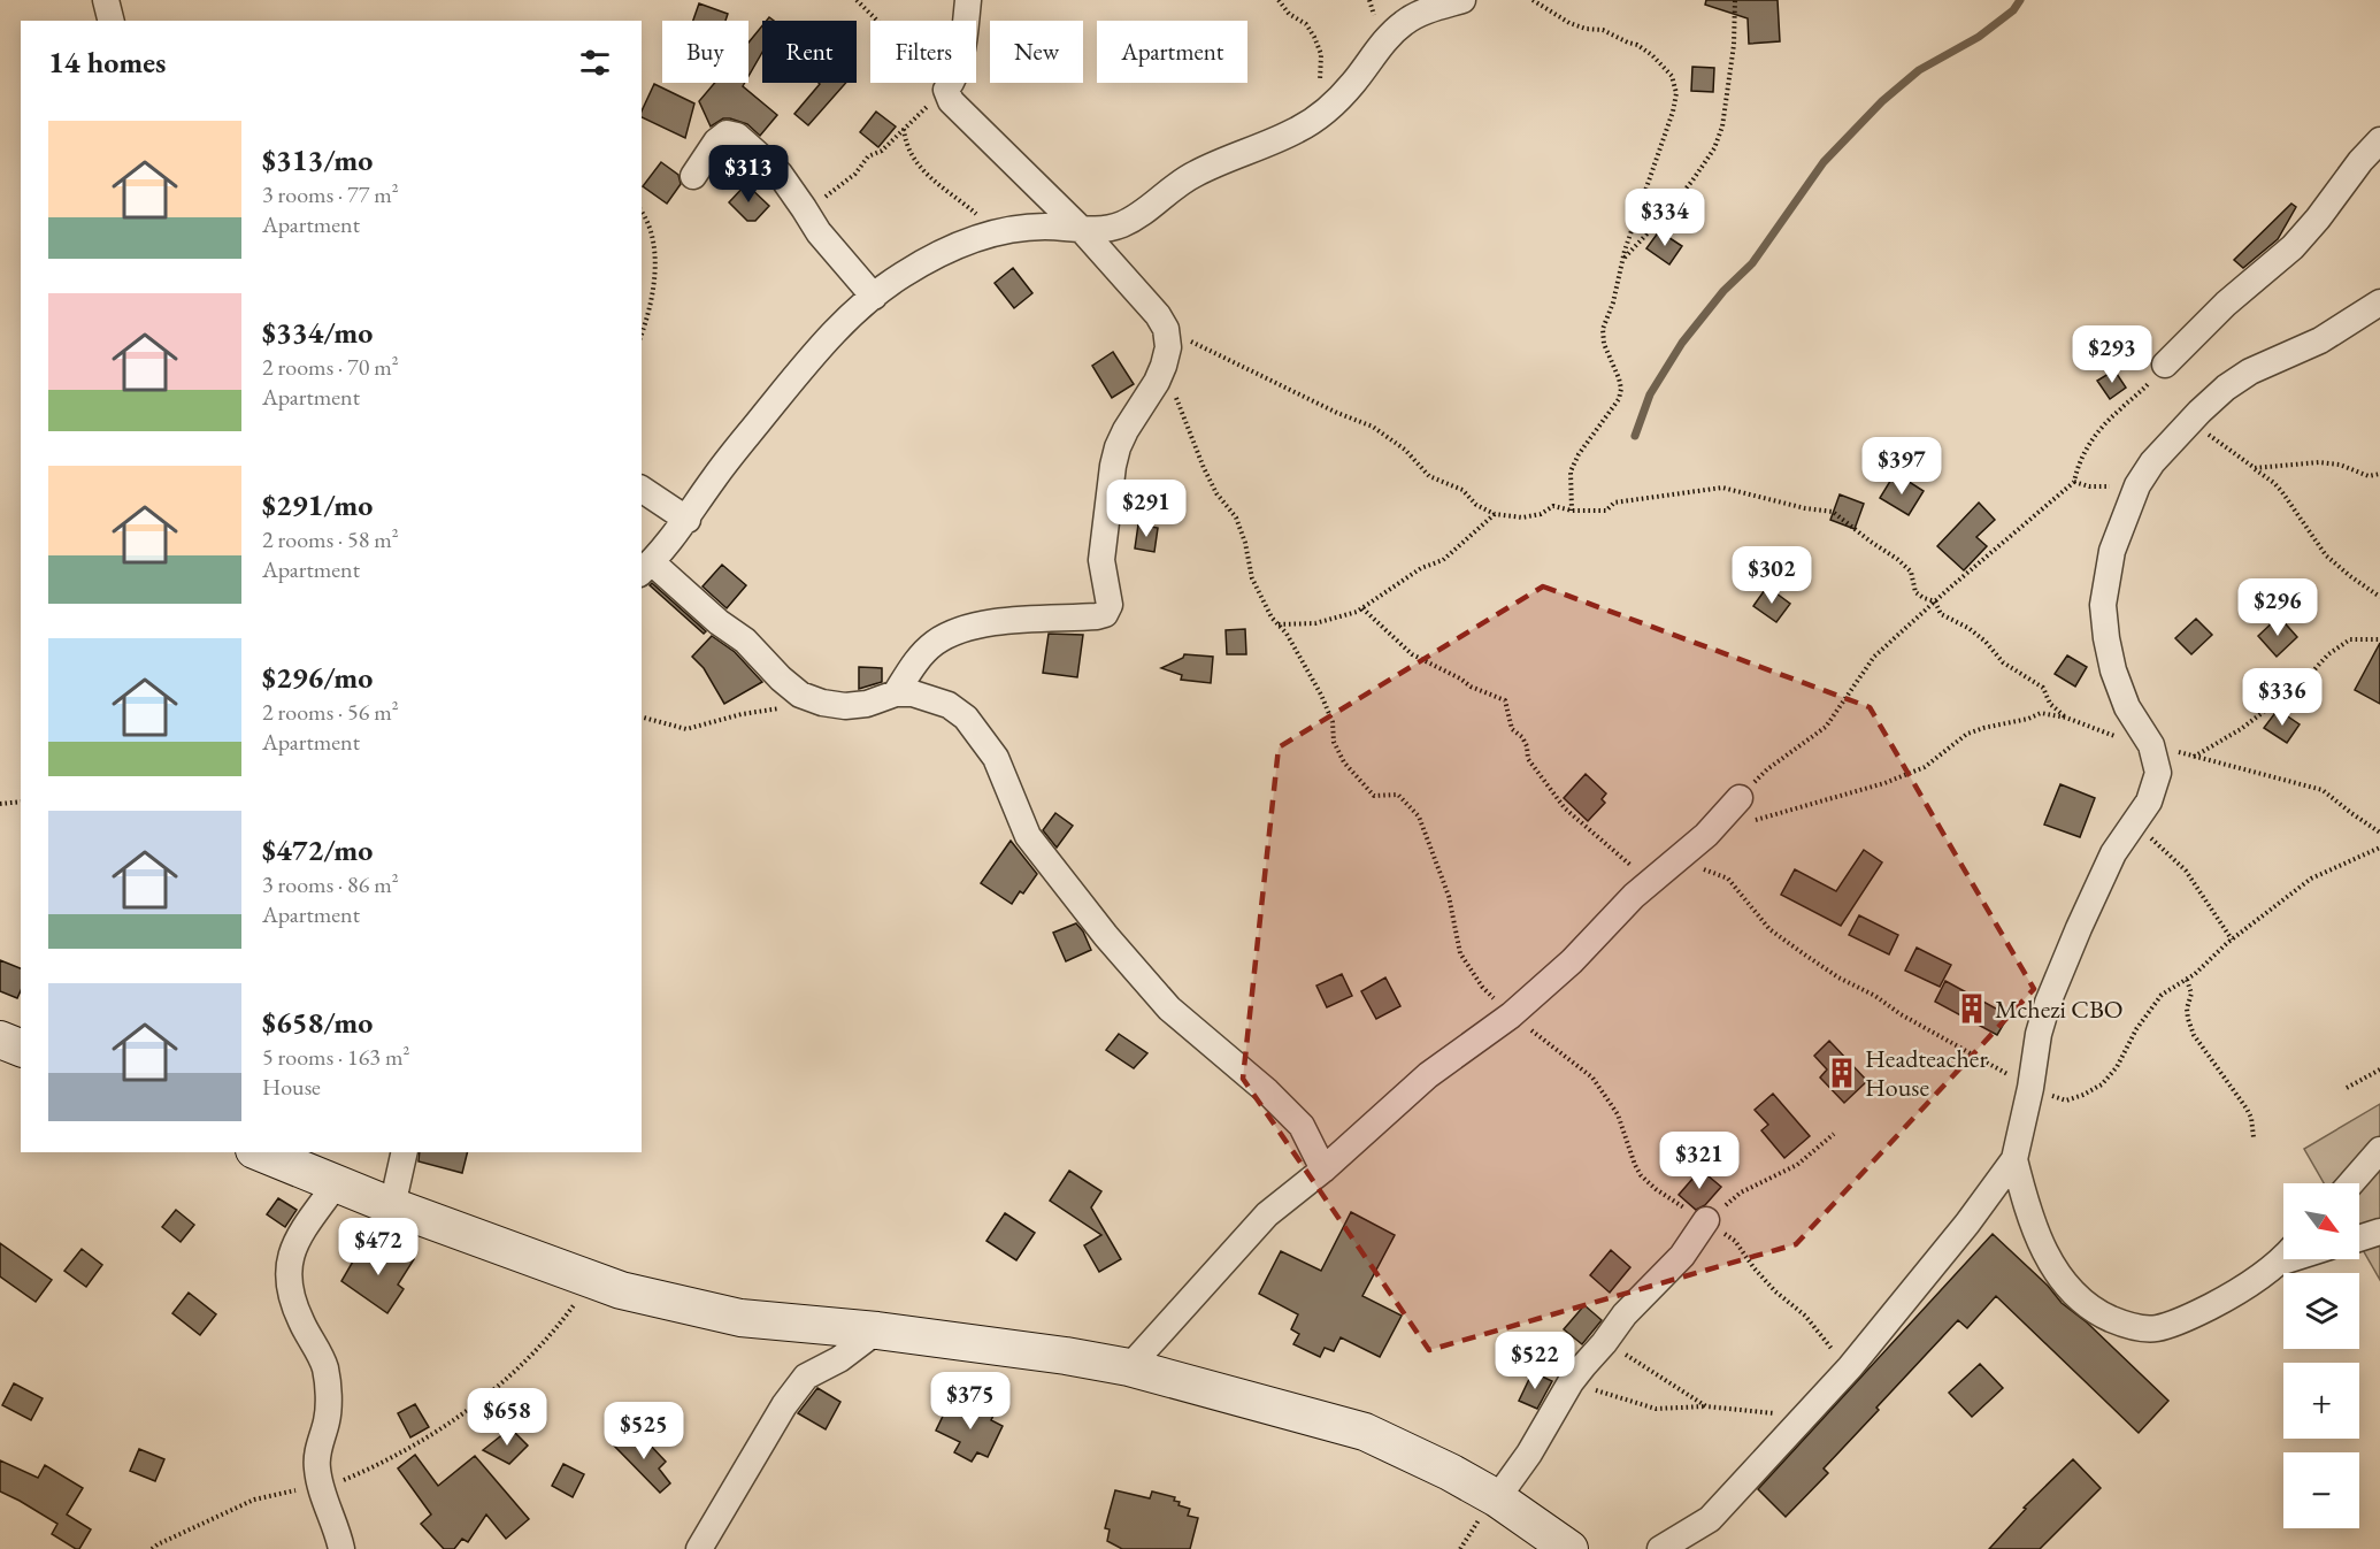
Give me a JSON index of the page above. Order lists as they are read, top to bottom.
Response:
{
  "places": {
    "building": ["Mchezi CBO", "Headteacher House"]
  },
  "north": "bottom right",
  "page": {
    "chip": [
      "Buy",
      "Rent",
      "Filters",
      "New",
      "Apartment"
    ],
    "heading": "14 homes",
    "list": [
      {
        "name": "$313/mo",
        "note": "3 rooms · 77 m² · Apartment"
      },
      {
        "name": "$334/mo",
        "note": "2 rooms · 70 m² · Apartment"
      },
      {
        "name": "$291/mo",
        "note": "2 rooms · 58 m² · Apartment"
      },
      {
        "name": "$296/mo",
        "note": "2 rooms · 56 m² · Apartment"
      },
      {
        "name": "$472/mo",
        "note": "3 rooms · 86 m² · Apartment"
      },
      {
        "name": "$658/mo",
        "note": "5 rooms · 163 m² · House"
      }
    ],
    "price": [
      "$313",
      "$334",
      "$293",
      "$397",
      "$291",
      "$302",
      "$296",
      "$336",
      "$321",
      "$472",
      "$522",
      "$375",
      "$658",
      "$525"
    ],
    "map_buttons": ["+", "−"]
  }
}
